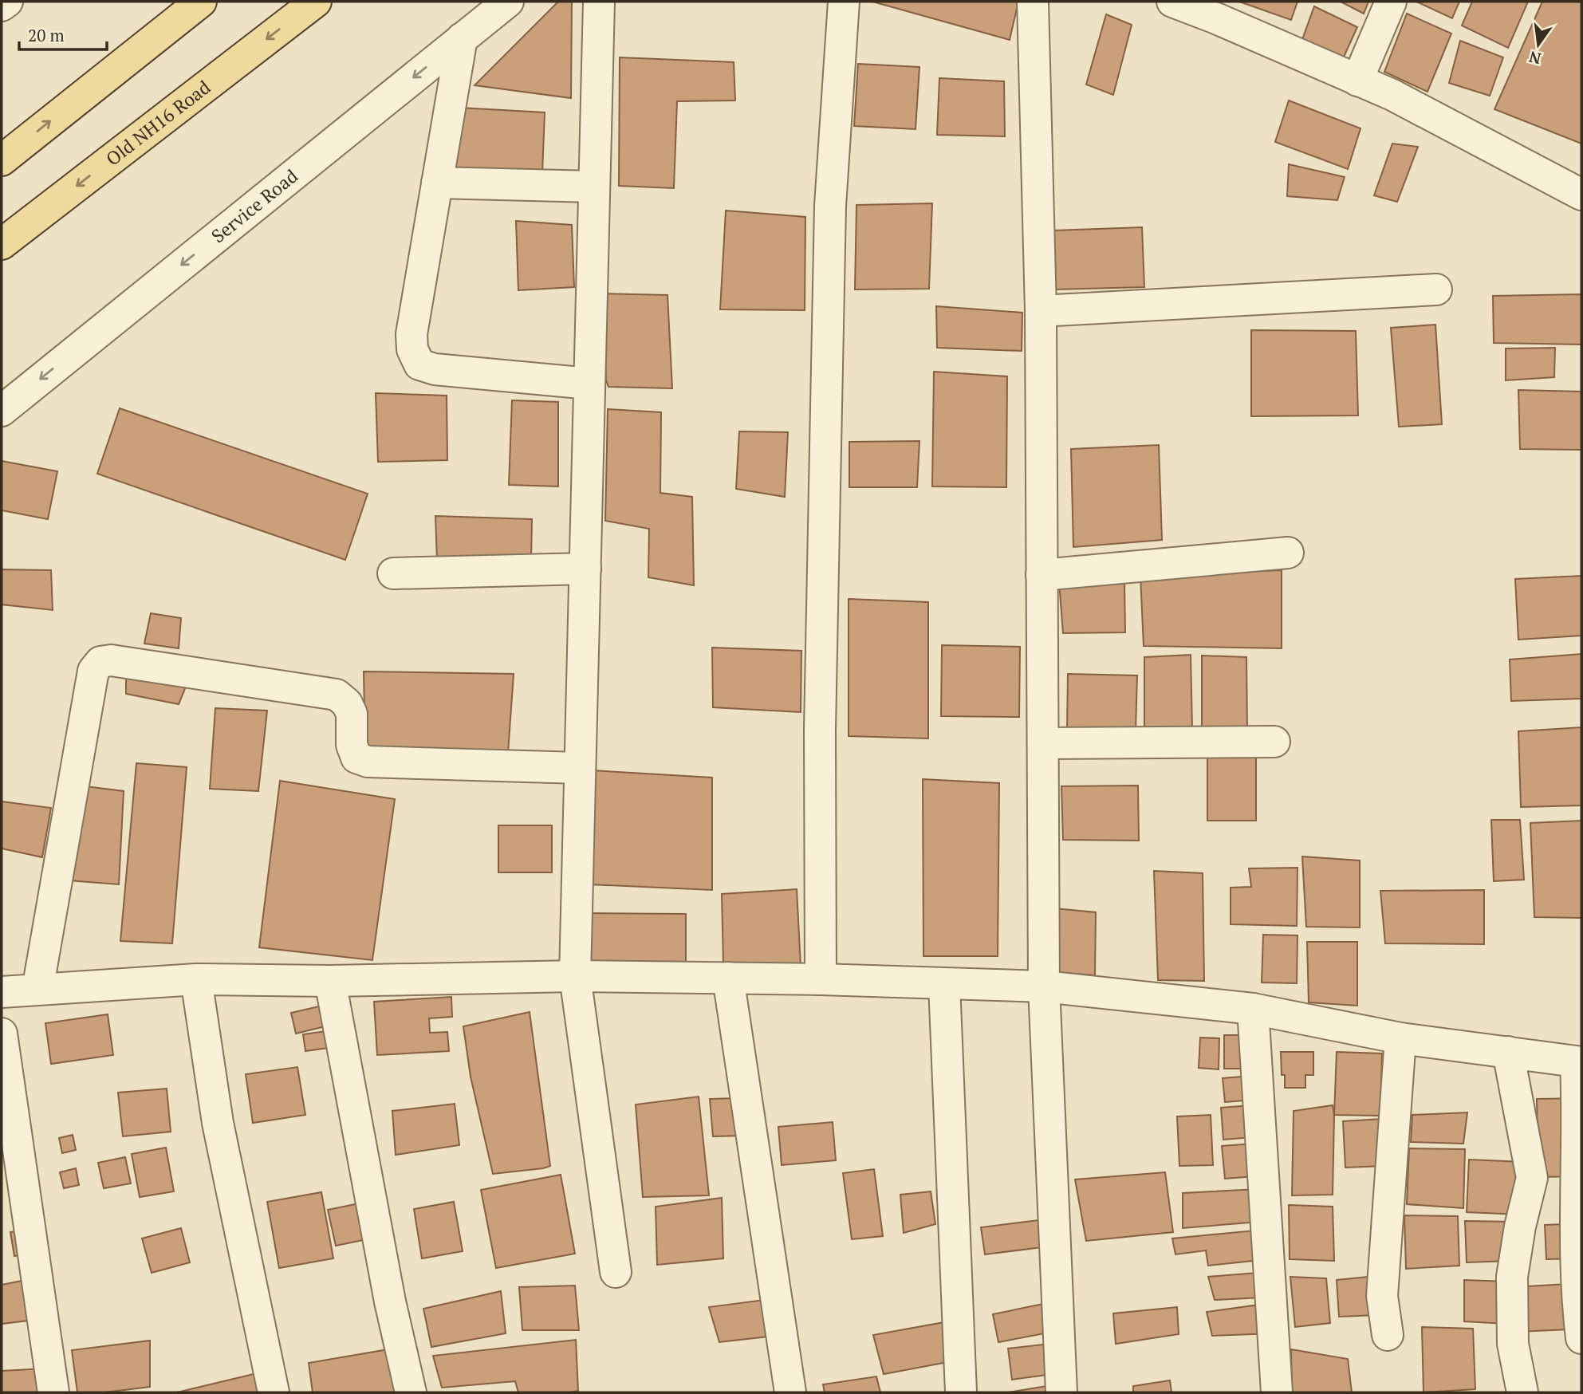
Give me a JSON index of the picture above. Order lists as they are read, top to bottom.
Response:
{
  "streets": {
    "main road": ["Old NH16 Road"],
    "street": ["Service Road"]
  },
  "one_way": ["Service Road"],
  "scale_bar": "20 m",
  "north": "bottom"
}
